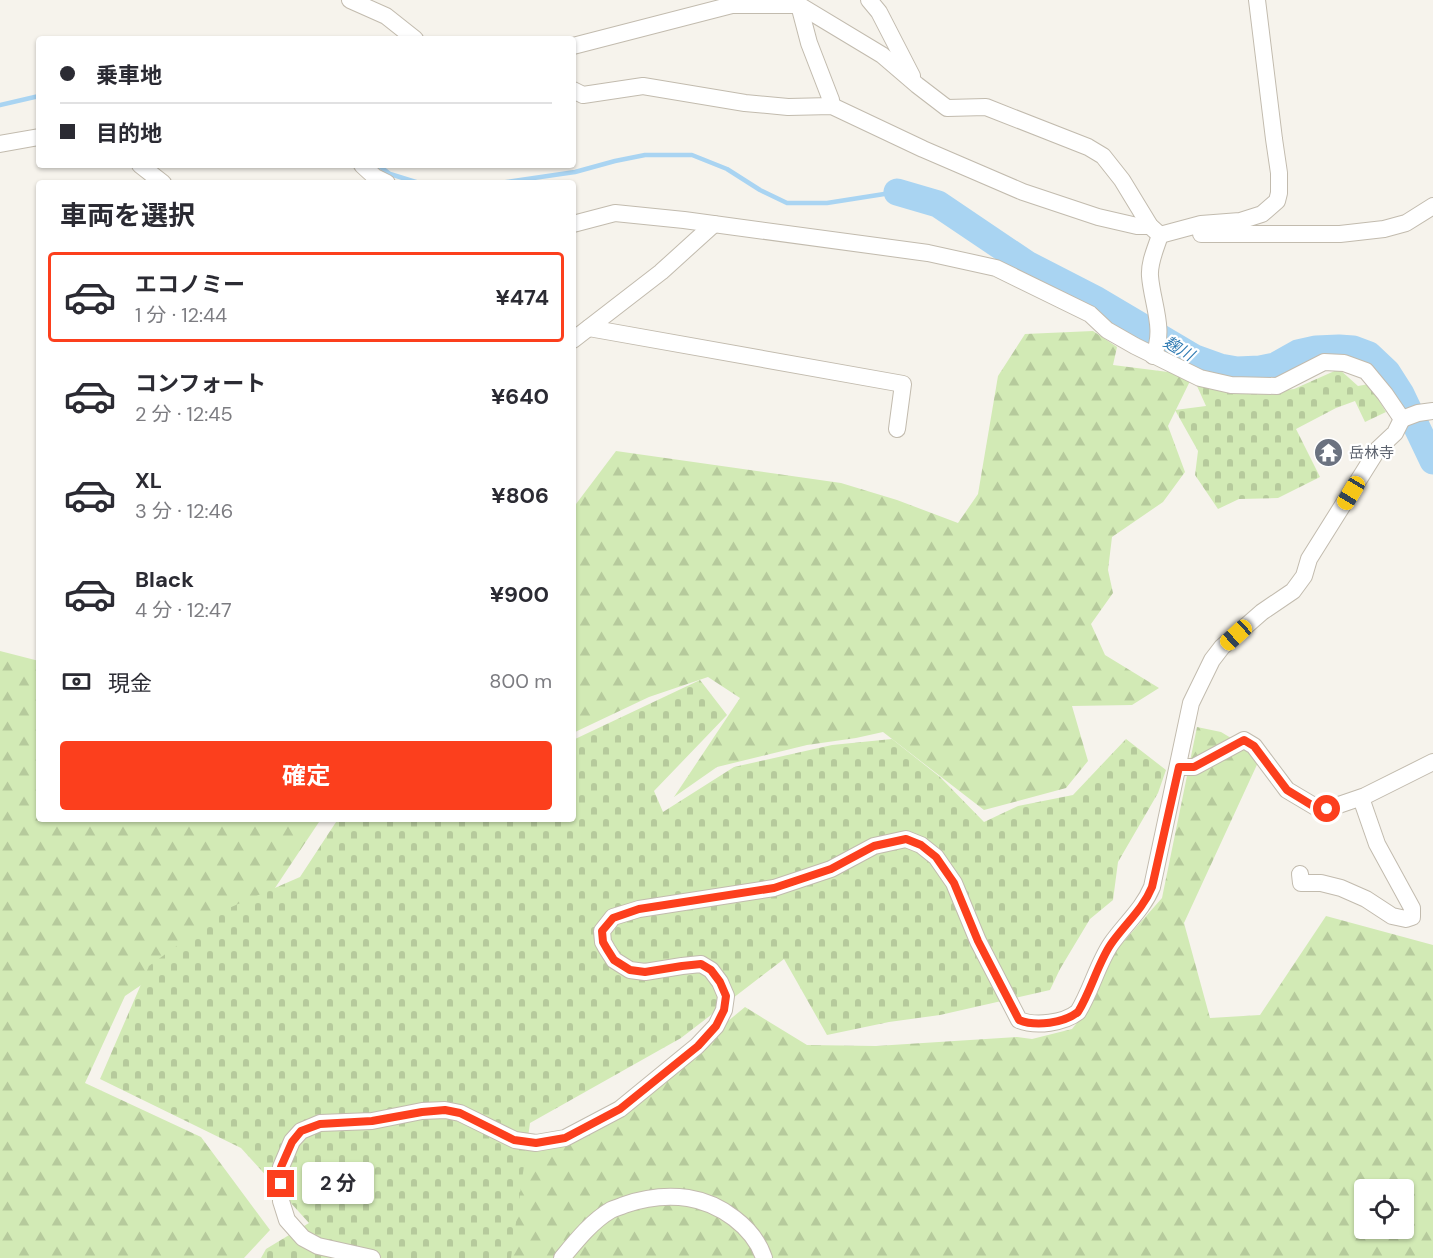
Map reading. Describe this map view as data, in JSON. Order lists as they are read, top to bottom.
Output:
{
  "water": ["麹川"],
  "places": {
    "temple": ["岳林寺"]
  },
  "page": {
    "banner": ["乗車地", "目的地"],
    "heading": "車両を選択",
    "list": [
      {
        "name": "エコノミー",
        "note": "1 分 · 12:44",
        "value": "¥474"
      },
      {
        "name": "コンフォート",
        "note": "2 分 · 12:45",
        "value": "¥640"
      },
      {
        "name": "XL",
        "note": "3 分 · 12:46",
        "value": "¥806"
      },
      {
        "name": "Black",
        "note": "4 分 · 12:47",
        "value": "¥900"
      }
    ],
    "pay": ["現金", "800 m"],
    "buttons": "確定",
    "bubble": "2 分"
  }
}
